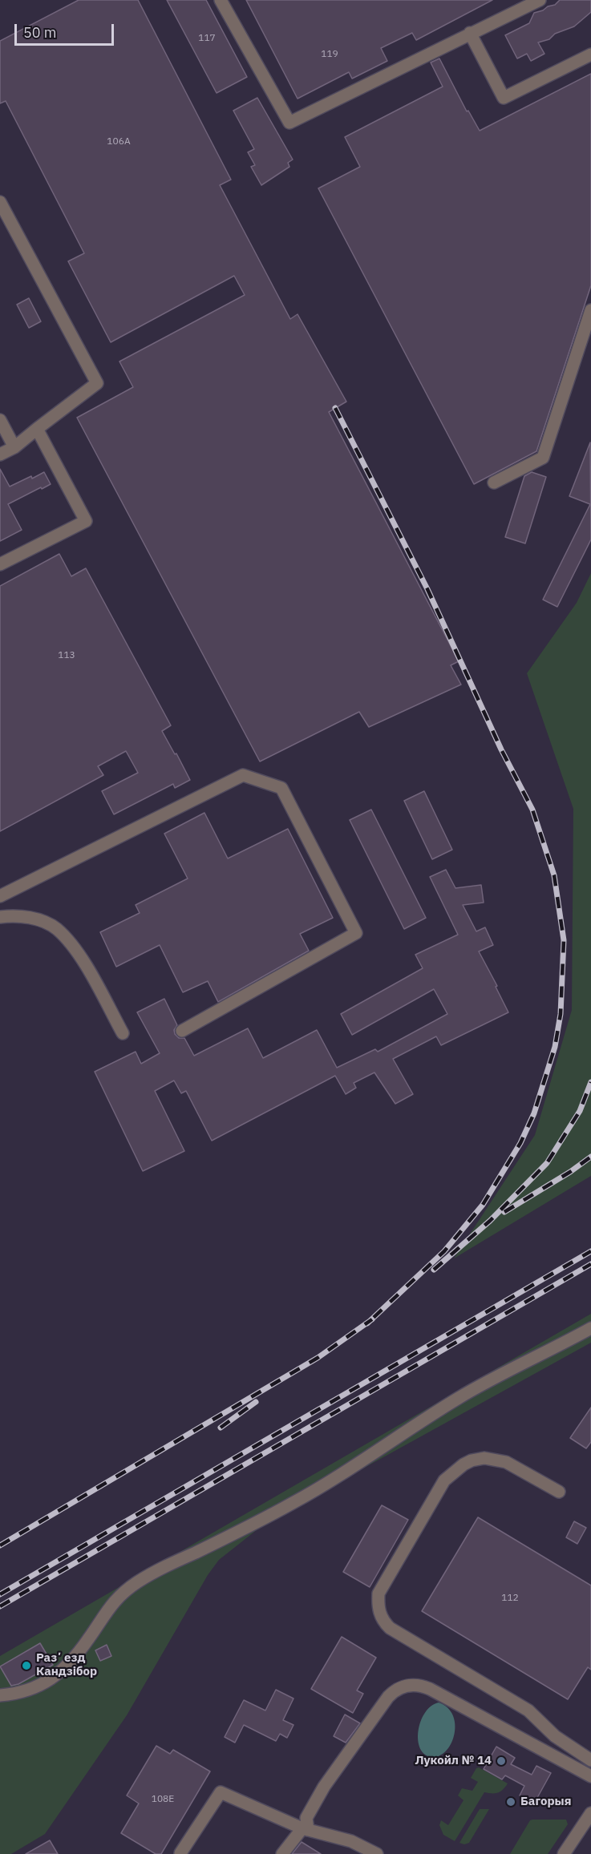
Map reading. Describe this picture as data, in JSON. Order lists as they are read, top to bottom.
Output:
{
  "places": ["Разʼезд Кандзібор", "Лукойл № 14", "Багорыя"],
  "house_numbers": [
    "117",
    "119",
    "106А",
    "113",
    "112",
    "108Е"
  ],
  "scale_bar": "50 m"
}
